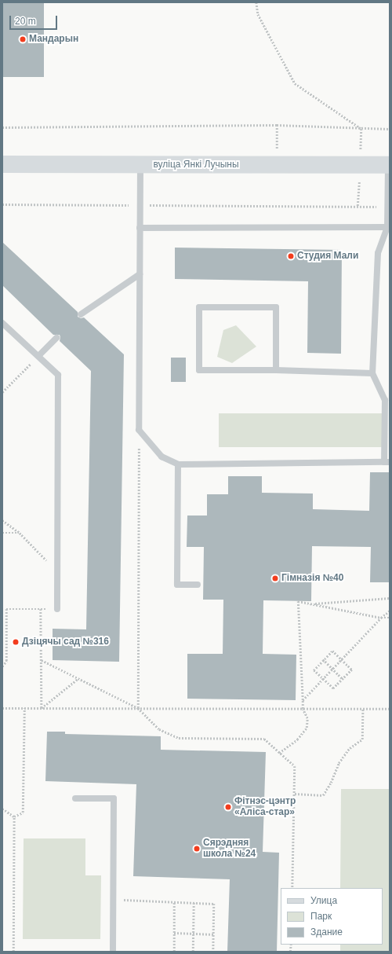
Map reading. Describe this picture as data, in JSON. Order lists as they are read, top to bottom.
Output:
{
  "streets": {
    "main road": ["вуліца Янкі Лучыны"]
  },
  "places": [
    "Мандарын",
    "Студия Мали",
    "Гімназія №40",
    "Дзіцячы сад №316",
    "Фітнэс-цэнтр «Аліса-стар»",
    "Сярэдняя школа №24"
  ],
  "legend": ["Улица", "Парк", "Здание"],
  "scale_bar": "20 m"
}
